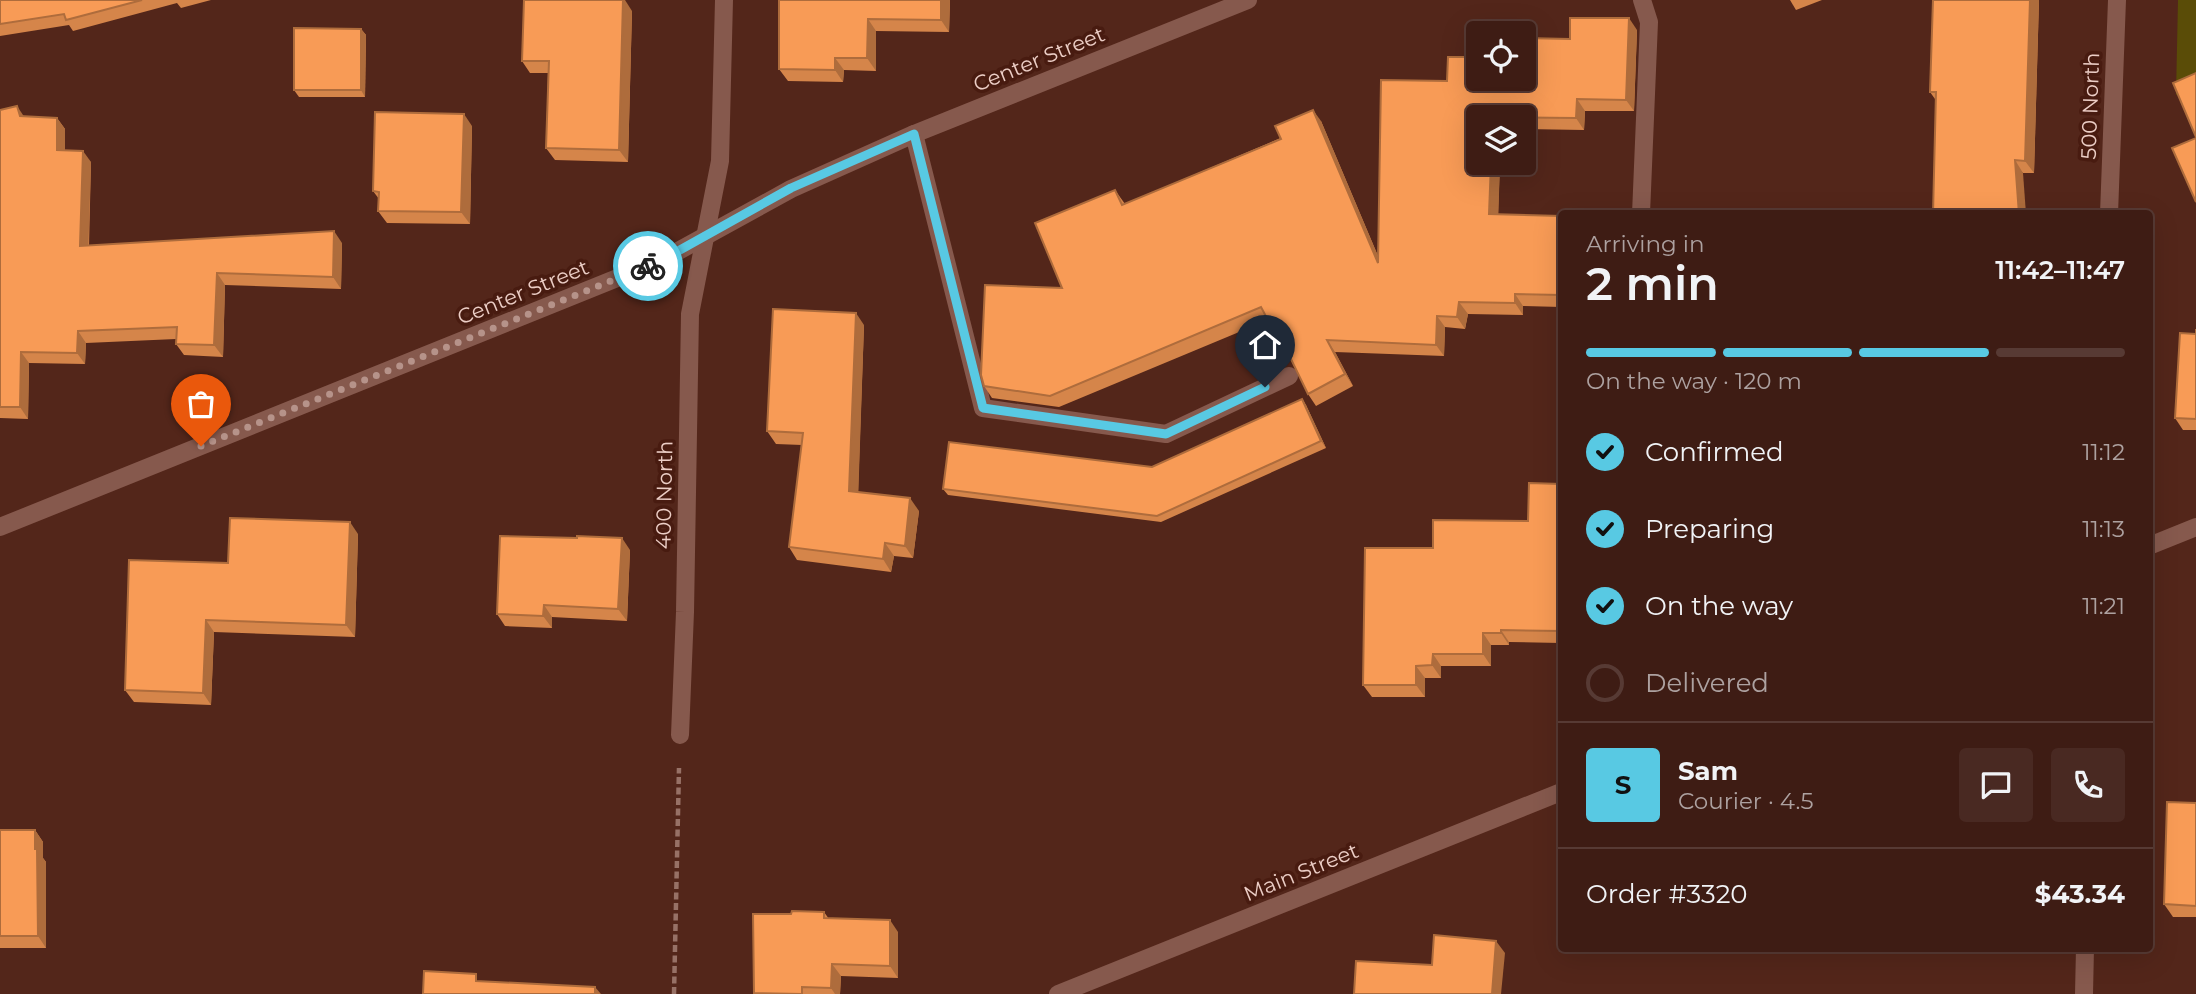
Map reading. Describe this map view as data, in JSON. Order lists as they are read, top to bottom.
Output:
{
  "streets": {
    "street": [
      "Center Street",
      "500 North",
      "400 North",
      "Main Street"
    ]
  },
  "crossings": [
    ["Center Street", "400 North"]
  ],
  "page": {
    "heading": ["2 min", "Arriving in", "11:42–11:47"],
    "panel": [
      "Sam",
      "Courier · 4.5",
      "Order #3320",
      "$43.34"
    ],
    "bar": "On the way · 120 m",
    "list": [
      ["Confirmed", "11:12"],
      ["Preparing", "11:13"],
      ["On the way", "11:21"],
      "Delivered"
    ],
    "round": "S"
  }
}
